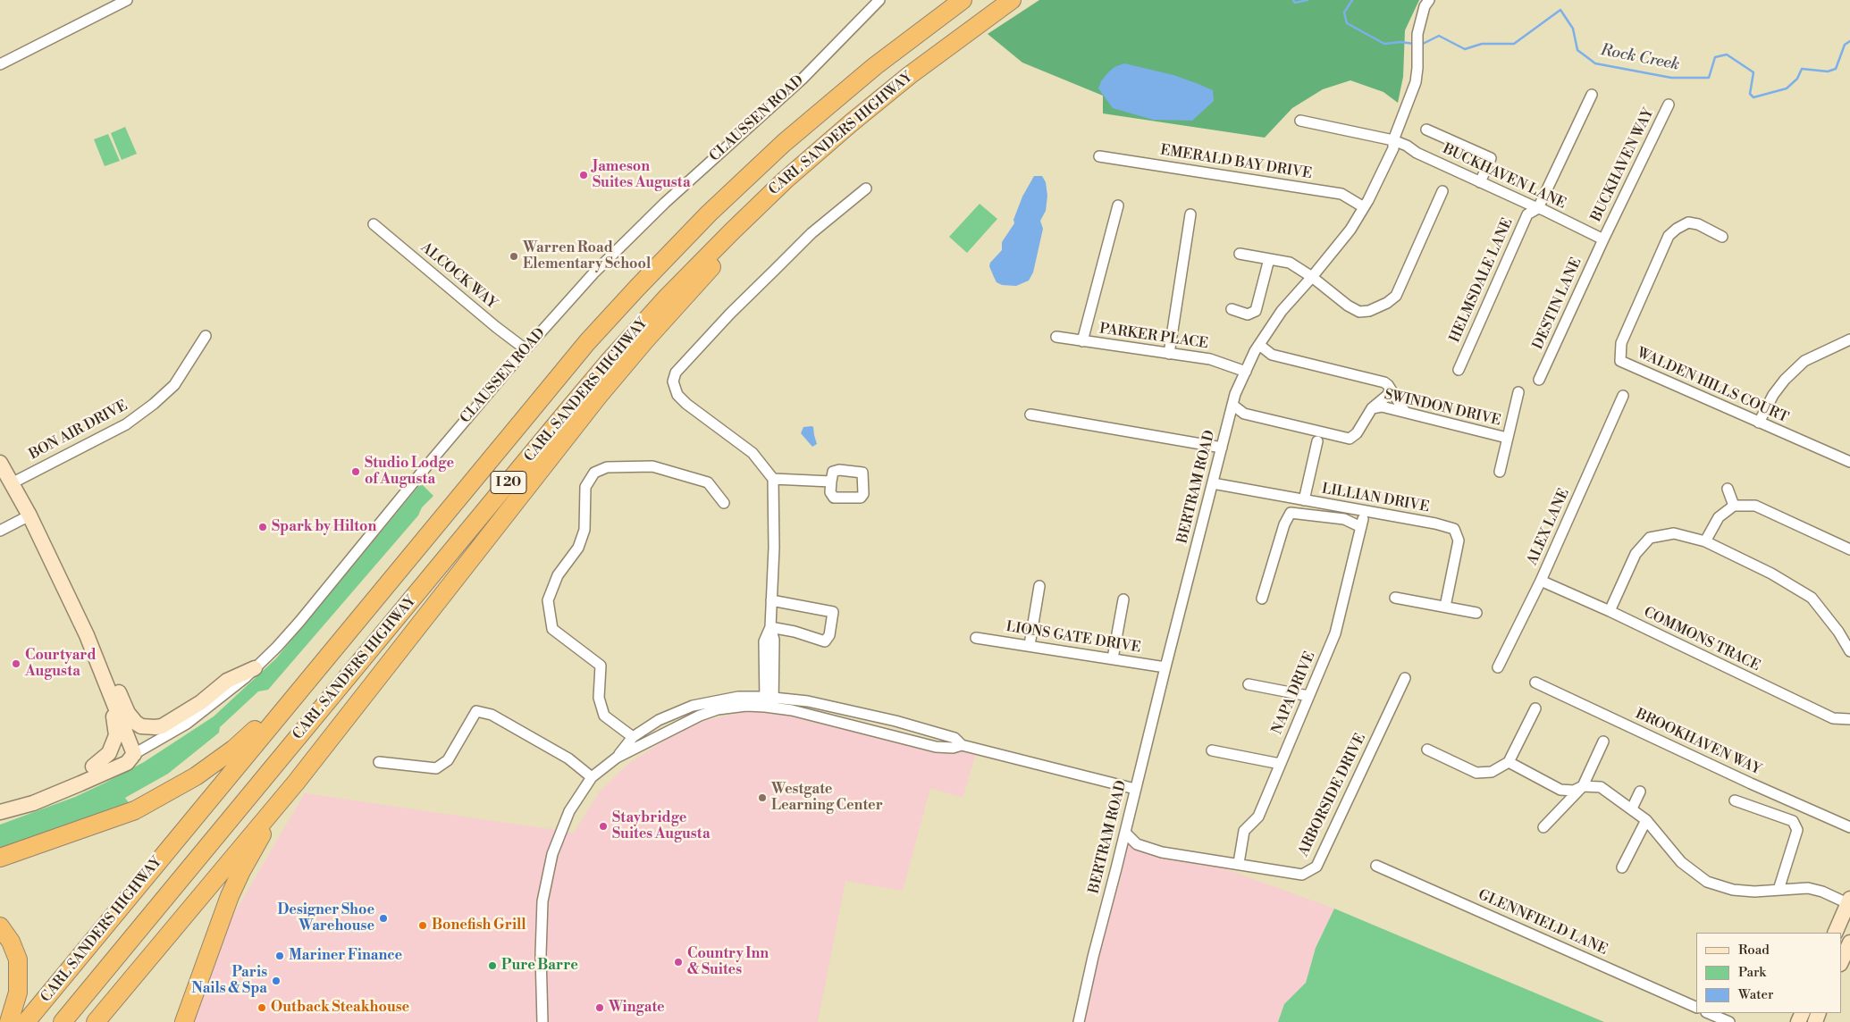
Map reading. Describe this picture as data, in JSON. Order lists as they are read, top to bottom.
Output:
{
  "streets": {
    "highway": ["CARL SANDERS HIGHWAY", "I 20"],
    "street": [
      "CLAUSSEN ROAD",
      "EMERALD BAY DRIVE",
      "BUCKHAVEN WAY",
      "BUCKHAVEN LANE",
      "ALCOCK WAY",
      "HELMSDALE LANE",
      "DESTIN LANE",
      "PARKER PLACE",
      "WALDEN HILLS COURT",
      "SWINDON DRIVE",
      "BON AIR DRIVE",
      "BERTRAM ROAD",
      "LILLIAN DRIVE",
      "ALEX LANE",
      "LIONS GATE DRIVE",
      "COMMONS TRACE",
      "NAPA DRIVE",
      "BROOKHAVEN WAY",
      "ARBORSIDE DRIVE",
      "GLENNFIELD LANE"
    ]
  },
  "crossings": [
    ["CLAUSSEN ROAD", "ALCOCK WAY"],
    ["EMERALD BAY DRIVE", "BERTRAM ROAD"],
    ["BUCKHAVEN WAY", "BUCKHAVEN LANE"],
    ["BUCKHAVEN WAY", "DESTIN LANE"],
    ["BUCKHAVEN LANE", "HELMSDALE LANE"],
    ["BUCKHAVEN LANE", "DESTIN LANE"],
    ["BUCKHAVEN LANE", "BERTRAM ROAD"],
    ["PARKER PLACE", "BERTRAM ROAD"],
    ["BERTRAM ROAD", "LILLIAN DRIVE"],
    ["BERTRAM ROAD", "LIONS GATE DRIVE"],
    ["BERTRAM ROAD", "ARBORSIDE DRIVE"],
    ["ALEX LANE", "COMMONS TRACE"],
    ["NAPA DRIVE", "ARBORSIDE DRIVE"]
  ],
  "water": ["Rock Creek"],
  "places": [
    "Jameson Suites Augusta",
    "Warren Road Elementary School",
    "Studio Lodge of Augusta",
    "Spark by Hilton",
    "Courtyard Augusta",
    "Westgate Learning Center",
    "Staybridge Suites Augusta",
    "Designer Shoe Warehouse",
    "Bonefish Grill",
    "Mariner Finance",
    "Country Inn & Suites",
    "Pure Barre",
    "Paris Nails & Spa",
    "Outback Steakhouse",
    "Wingate"
  ],
  "legend": ["Road", "Park", "Water"]
}
